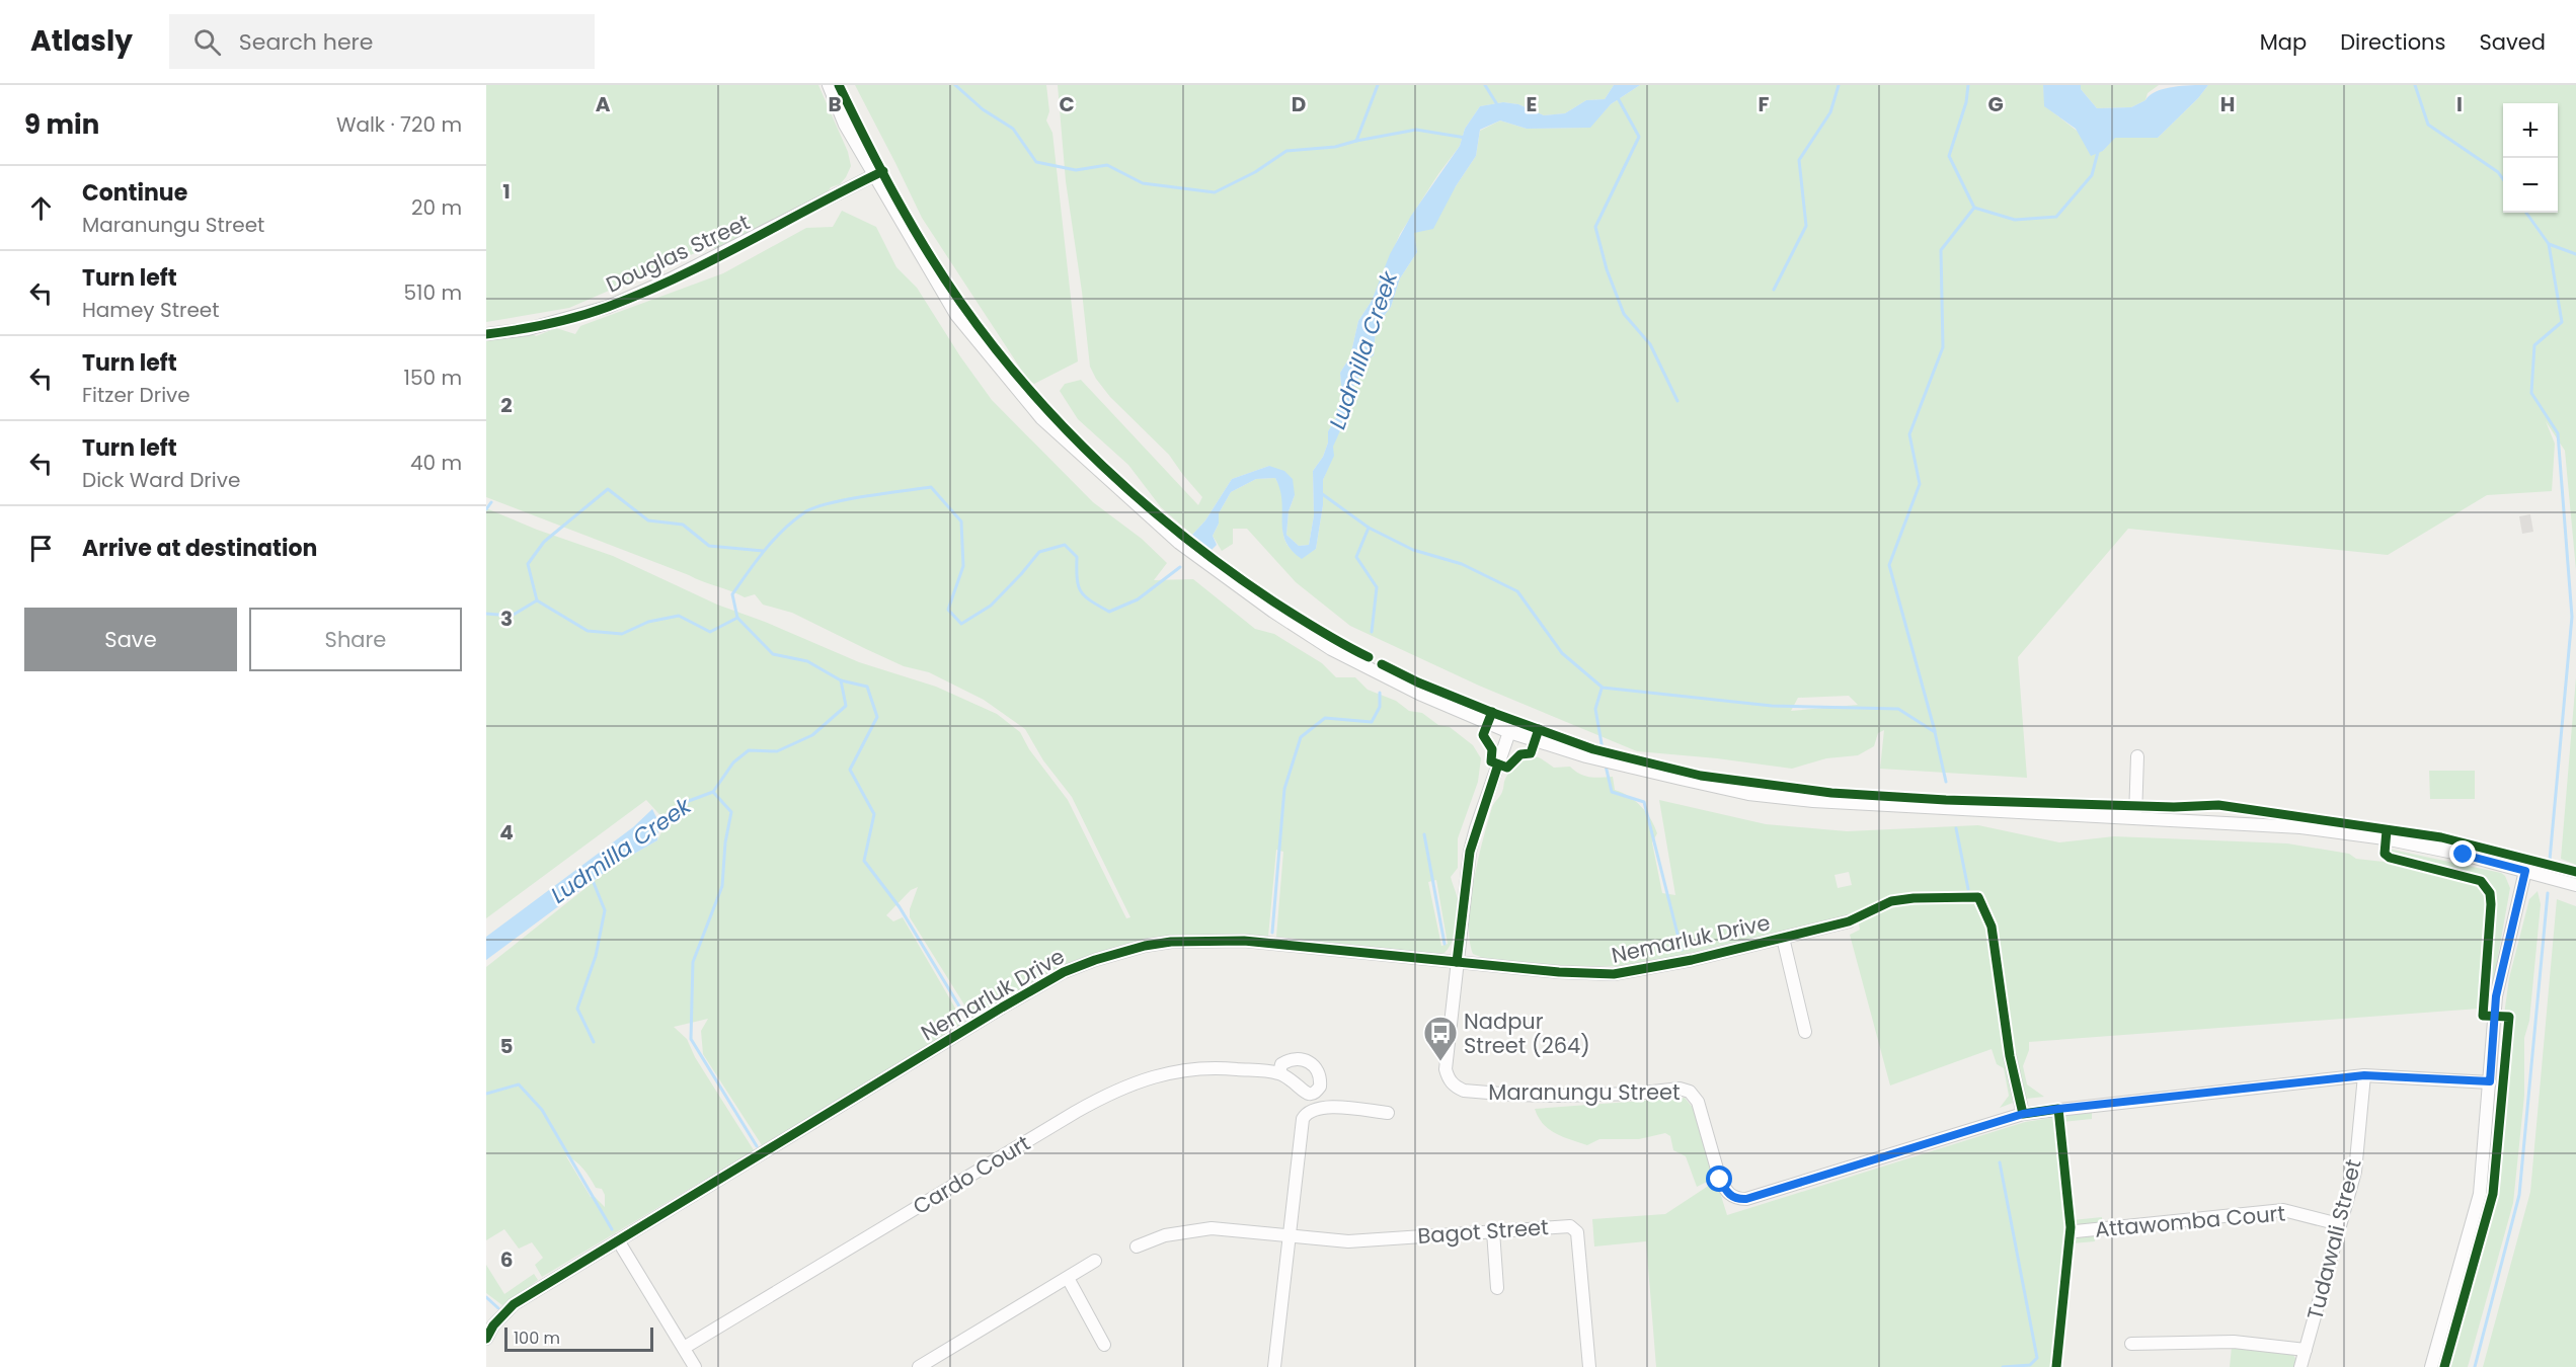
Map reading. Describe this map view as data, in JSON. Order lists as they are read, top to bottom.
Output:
{
  "streets": {
    "street": [
      "Douglas Street",
      "Nemarluk Drive",
      "Maranungu Street",
      "Cardo Court",
      "Attawomba Court",
      "Bagot Street",
      "Tudawali Street"
    ]
  },
  "crossings": [
    ["Nemarluk Drive", "Maranungu Street"],
    ["Attawomba Court", "Tudawali Street"]
  ],
  "water": ["Ludmilla Creek"],
  "places": {
    "bus stop": ["Nadpur Street (264)"]
  },
  "scale_bar": "100 m",
  "page": {
    "header": "Atlasly",
    "search": "Search here",
    "nav": ["Map", "Directions", "Saved"],
    "heading": ["9 min", "Walk · 720 m"],
    "map_buttons": ["+", "−"],
    "list": [
      ["Continue", "Maranungu Street", "20 m"],
      ["Turn left", "Hamey Street", "510 m"],
      ["Turn left", "Fitzer Drive", "150 m"],
      ["Turn left", "Dick Ward Drive", "40 m"],
      "Arrive at destination"
    ],
    "buttons": ["Save", "Share"],
    "scale": "100 m"
  },
  "grid": {
    "columns": [
      "A",
      "B",
      "C",
      "D",
      "E",
      "F",
      "G",
      "H",
      "I"
    ],
    "rows": [
      "1",
      "2",
      "3",
      "4",
      "5",
      "6"
    ]
  }
}
